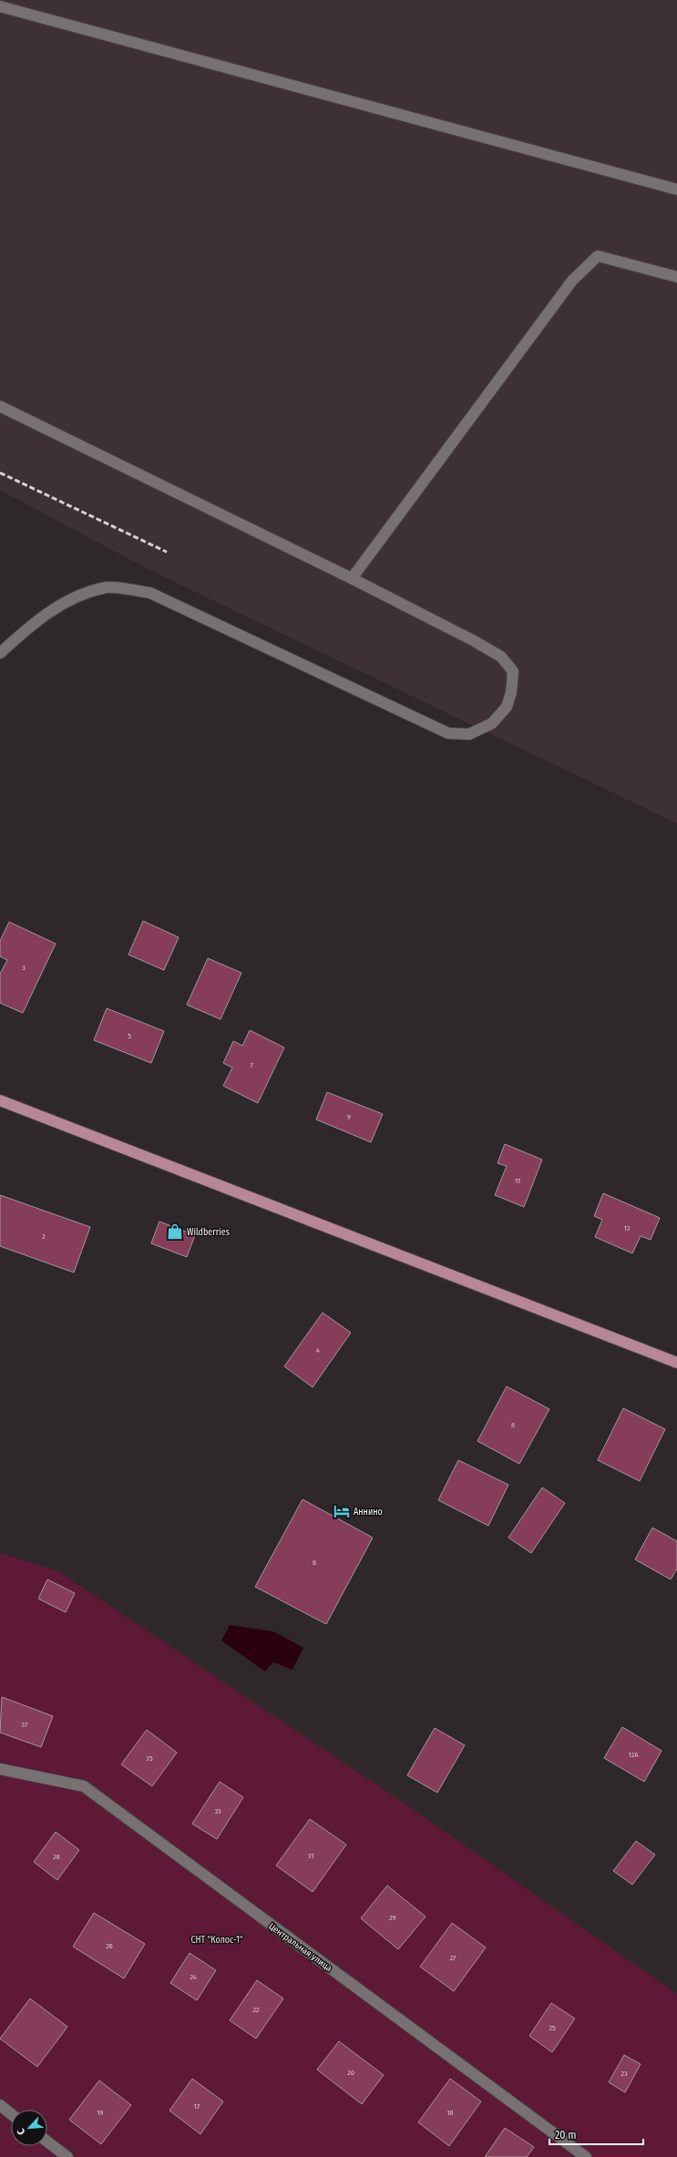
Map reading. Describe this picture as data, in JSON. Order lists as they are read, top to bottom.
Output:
{
  "streets": {
    "street": ["Центральная улица"]
  },
  "parks": ["СНТ \"Колос-1\""],
  "places": {
    "shop": ["Wildberries"],
    "hotel": ["Аннино"]
  },
  "house_numbers": [
    "3",
    "5",
    "7",
    "9",
    "11",
    "13",
    "2",
    "4",
    "8",
    "6",
    "37",
    "12А",
    "35",
    "33",
    "31",
    "28",
    "29",
    "26",
    "27",
    "24",
    "22",
    "25",
    "20",
    "23",
    "17",
    "19",
    "18"
  ],
  "scale_bar": "20 m",
  "north": "bottom left"
}
